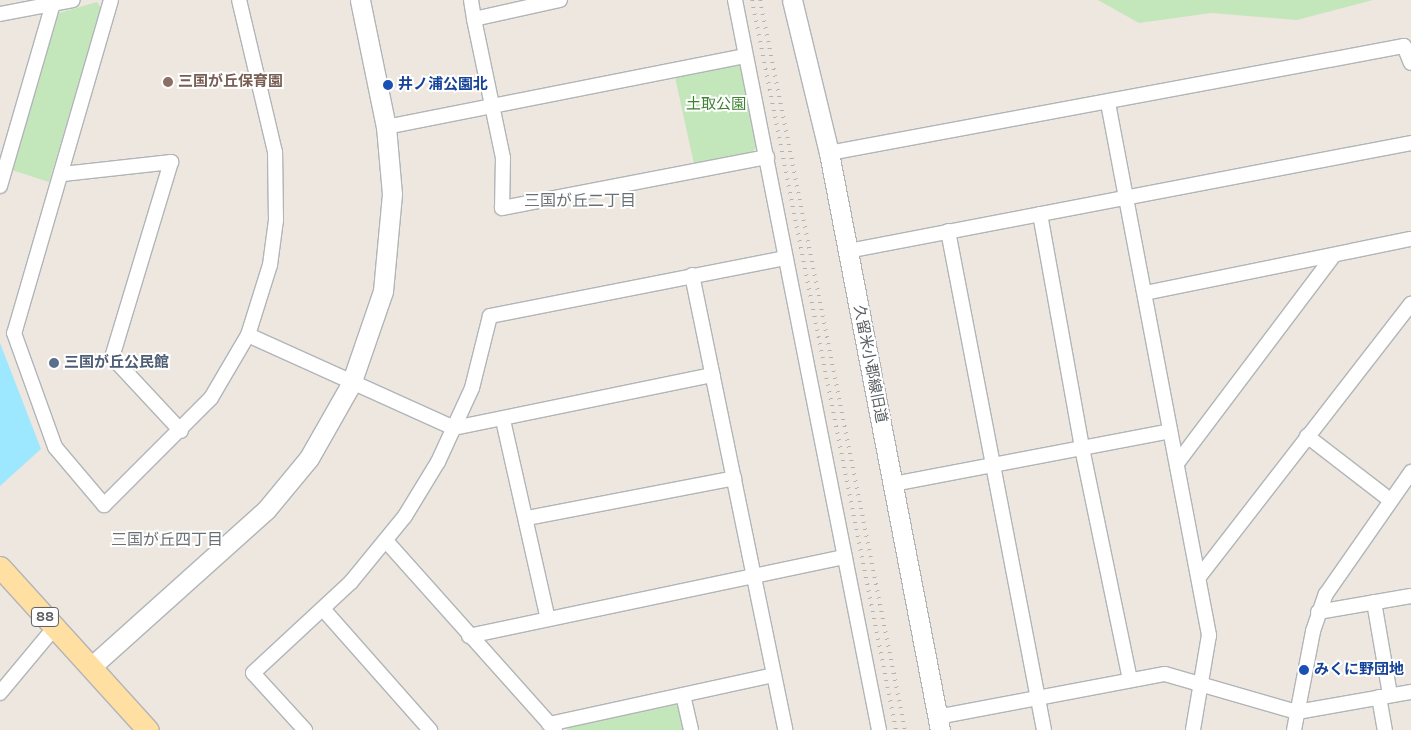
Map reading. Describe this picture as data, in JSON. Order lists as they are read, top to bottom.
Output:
{
  "streets": {
    "main road": ["88"],
    "street": ["久留米小郡線旧道"]
  },
  "districts": ["三国が丘二丁目", "三国が丘四丁目"],
  "parks": ["土取公園"],
  "places": [
    "三国が丘保育園",
    "井ノ浦公園北",
    "三国が丘公民館",
    "みくに野団地"
  ]
}
